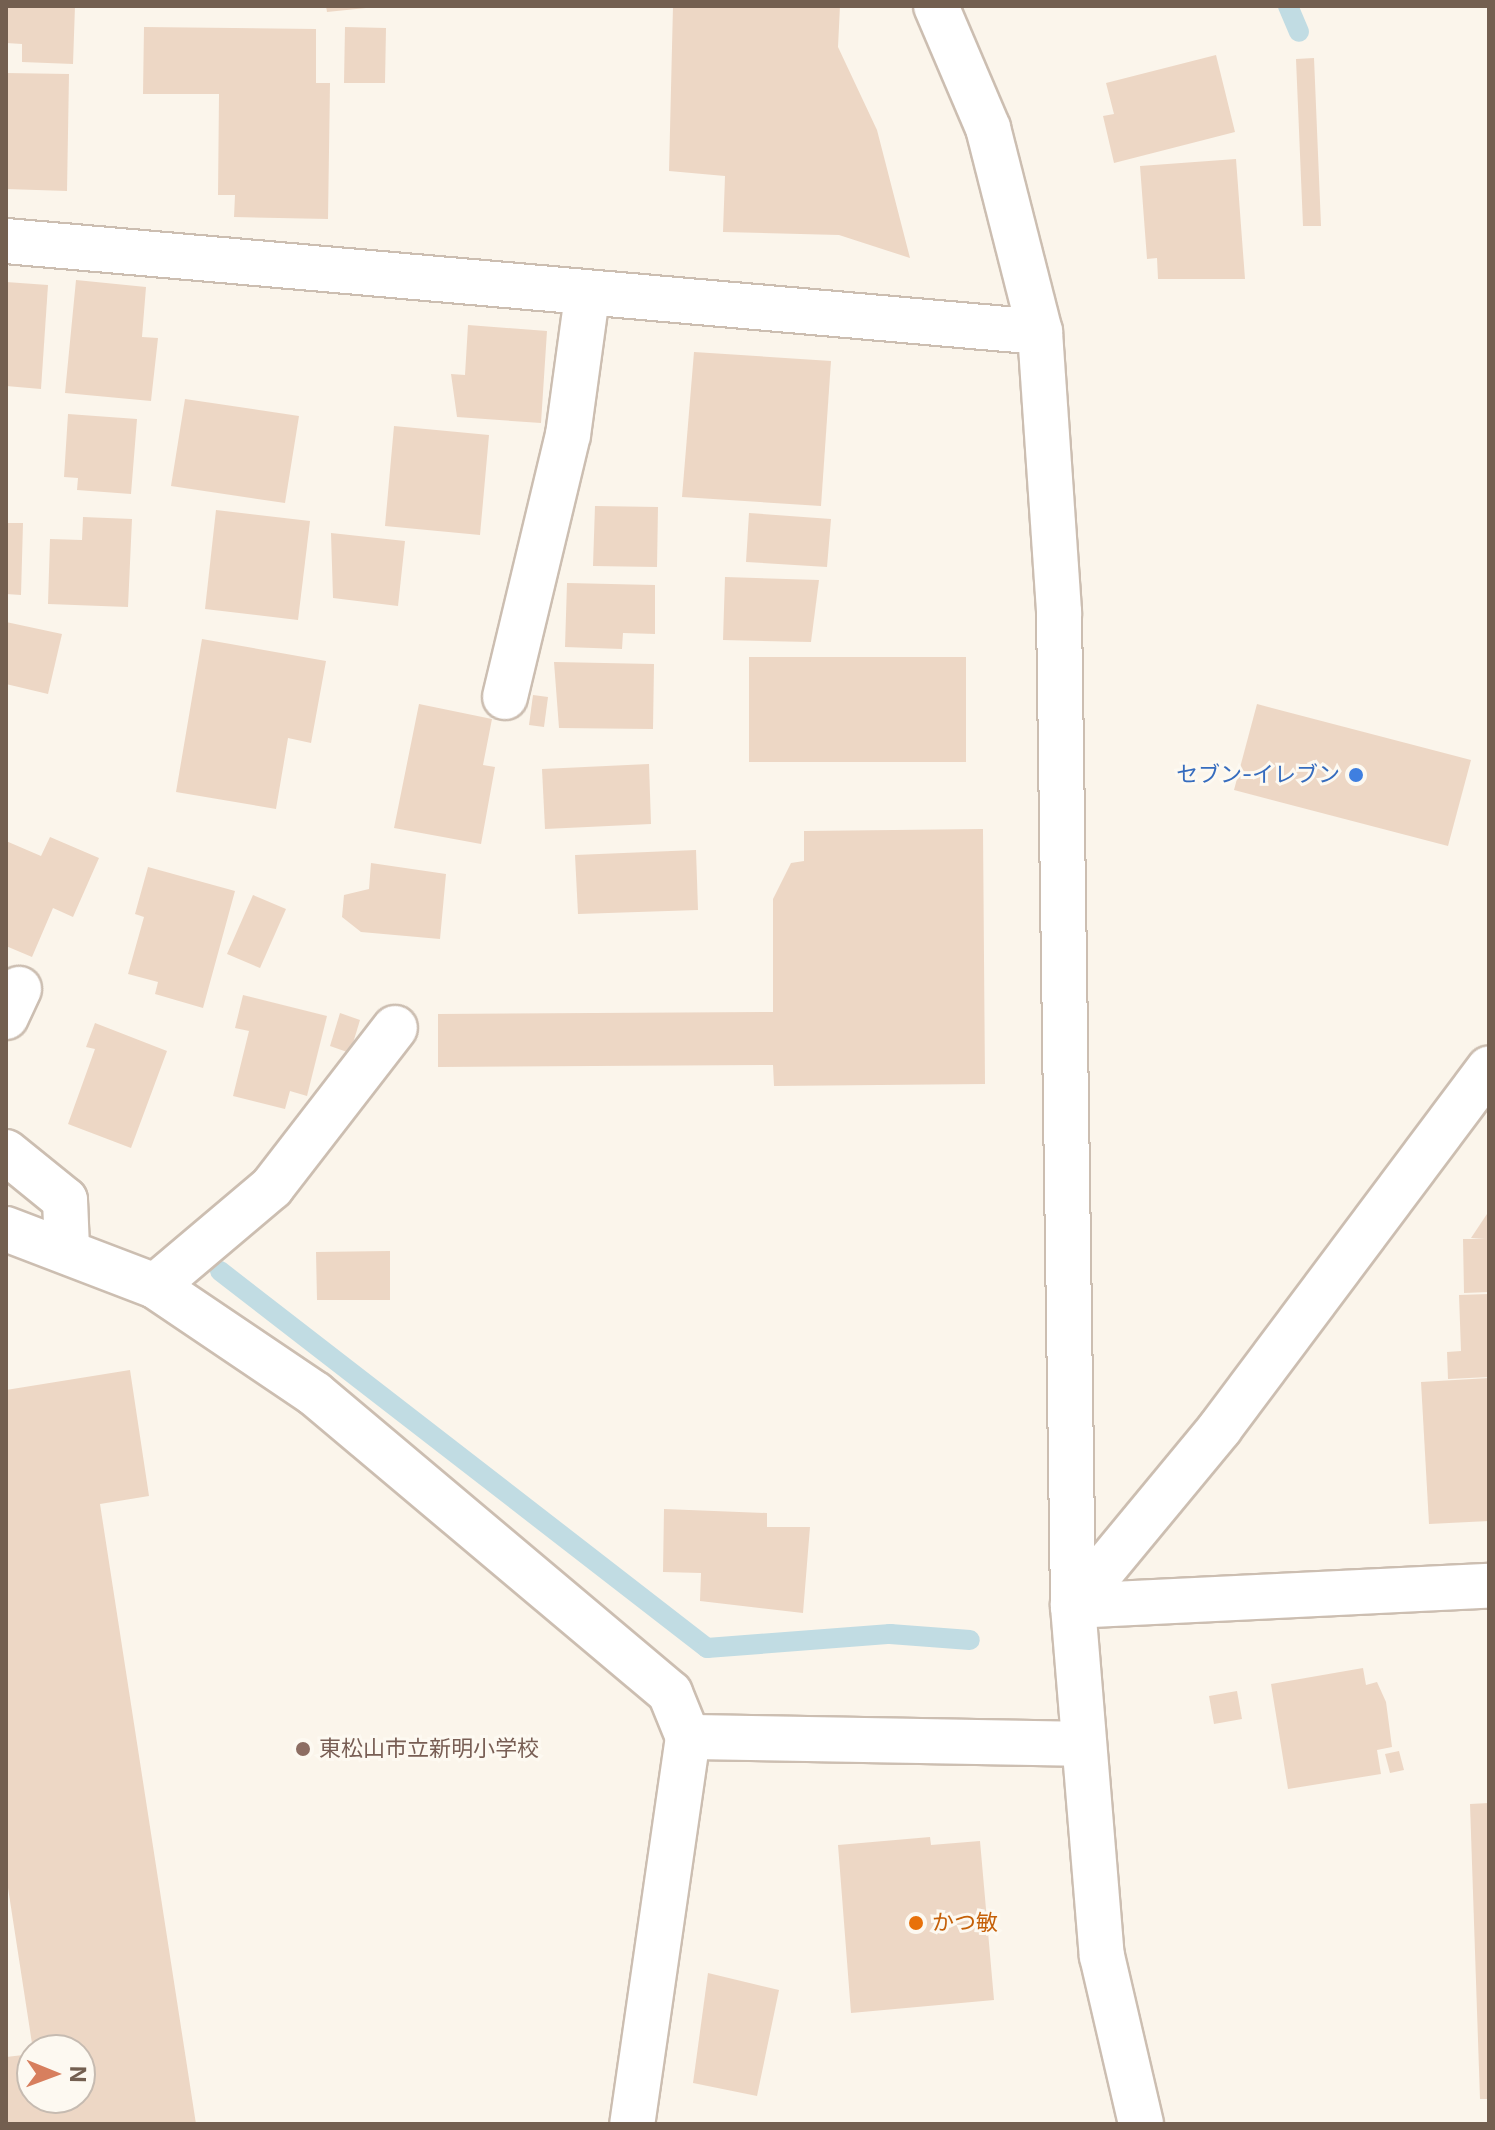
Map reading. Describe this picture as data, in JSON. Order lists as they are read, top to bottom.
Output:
{
  "places": ["セブン-イレブン", "東松山市立新明小学校", "かつ敏"],
  "north": "right"
}
